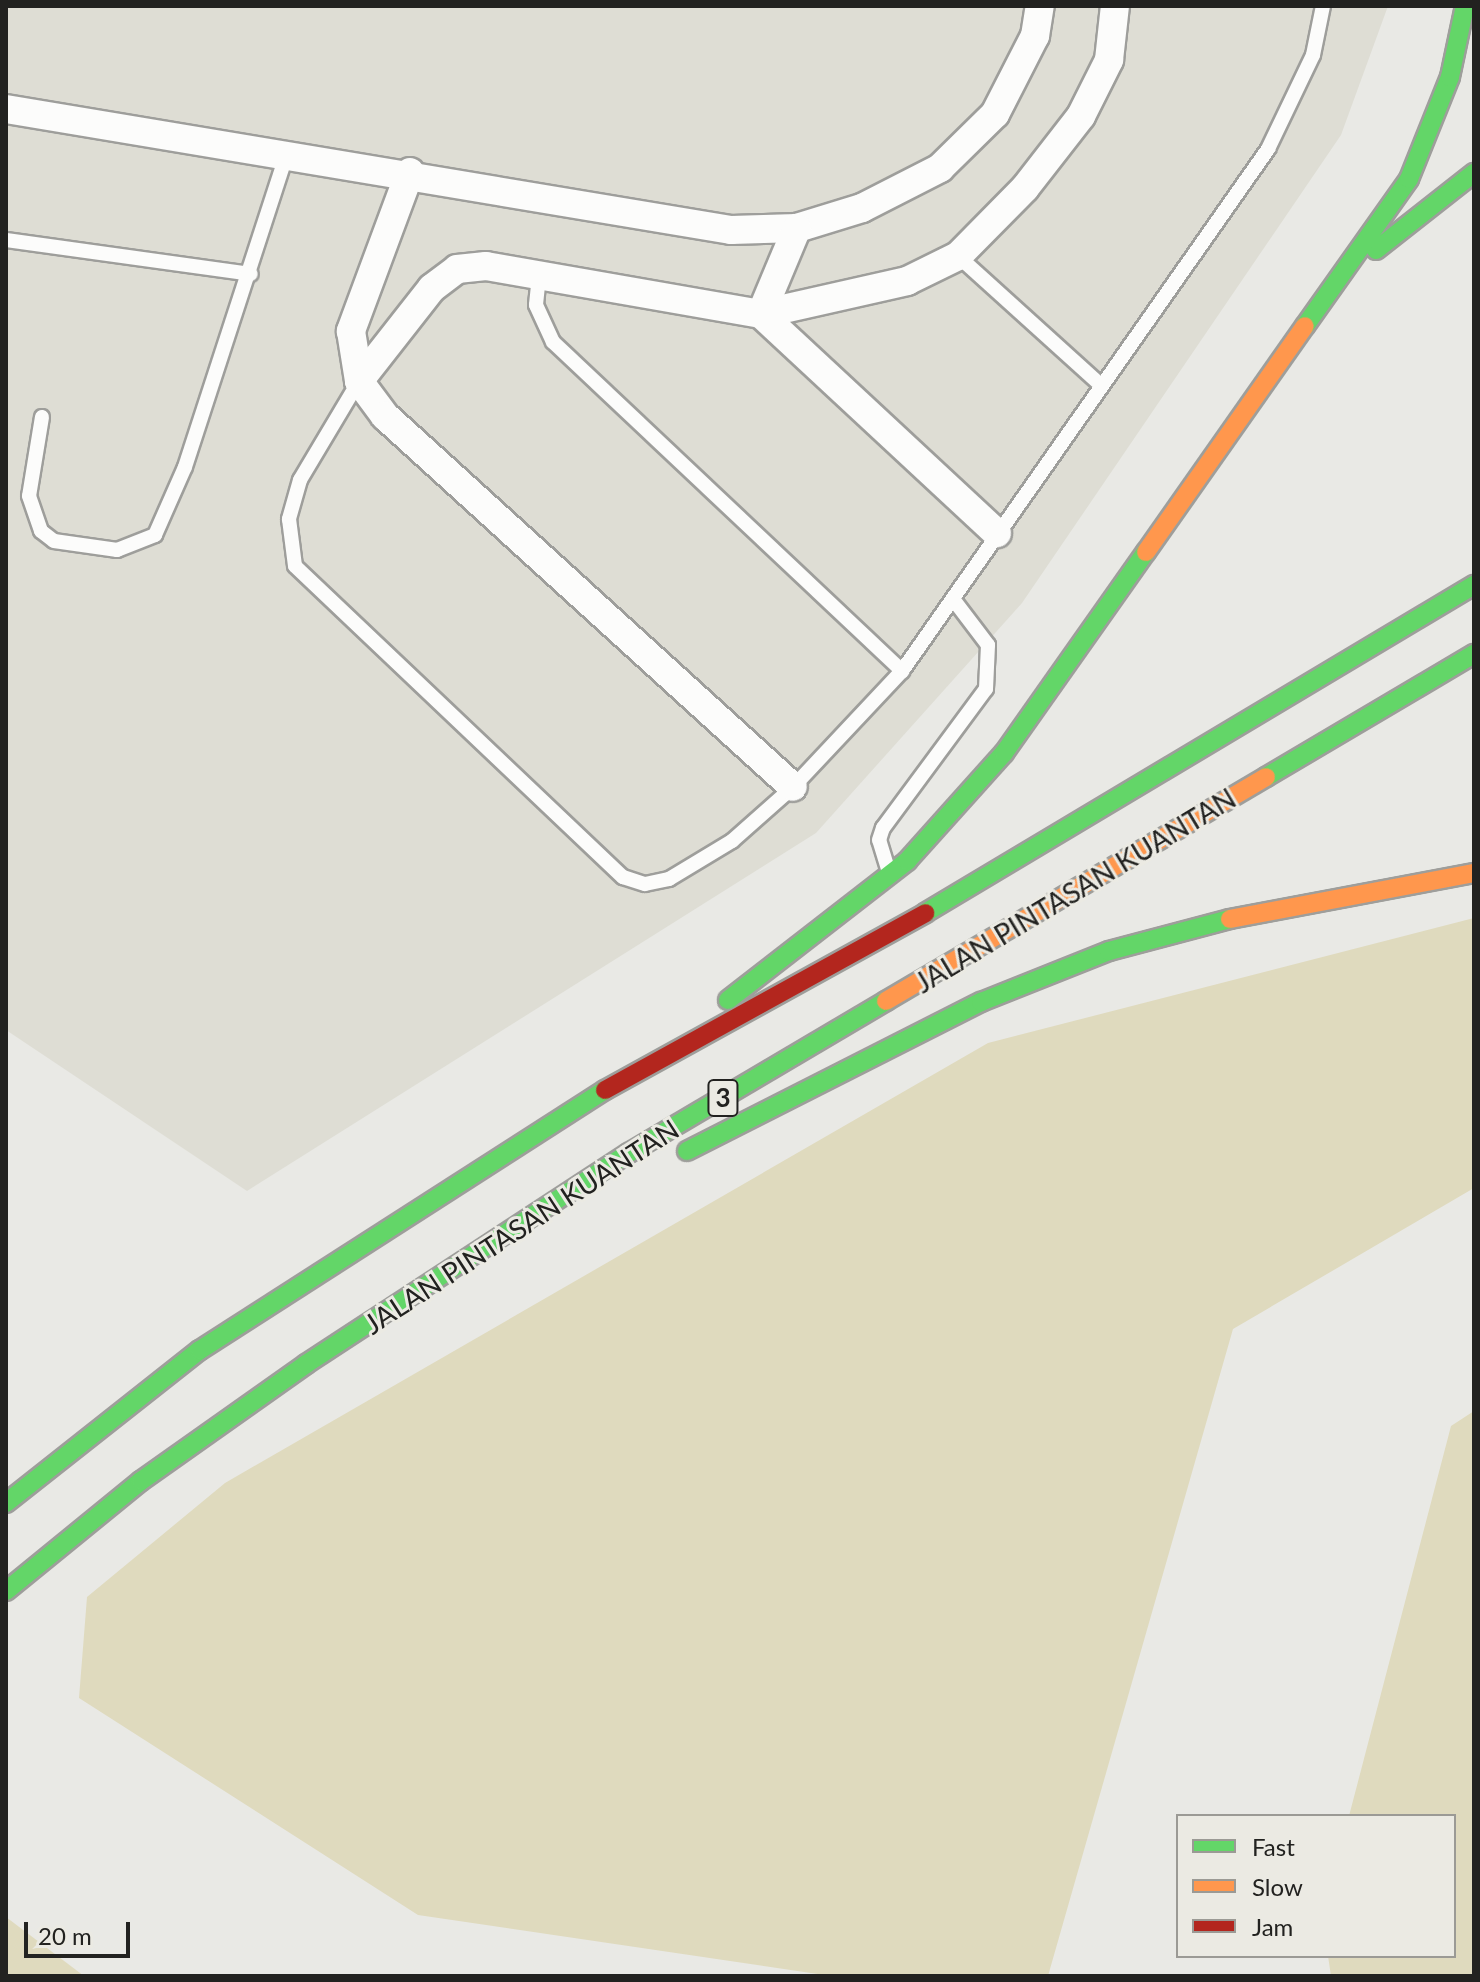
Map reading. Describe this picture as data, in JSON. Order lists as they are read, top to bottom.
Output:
{
  "streets": {
    "highway": ["JALAN PINTASAN KUANTAN", "3"]
  },
  "legend": ["Fast", "Slow", "Jam"],
  "scale_bar": "20 m"
}
